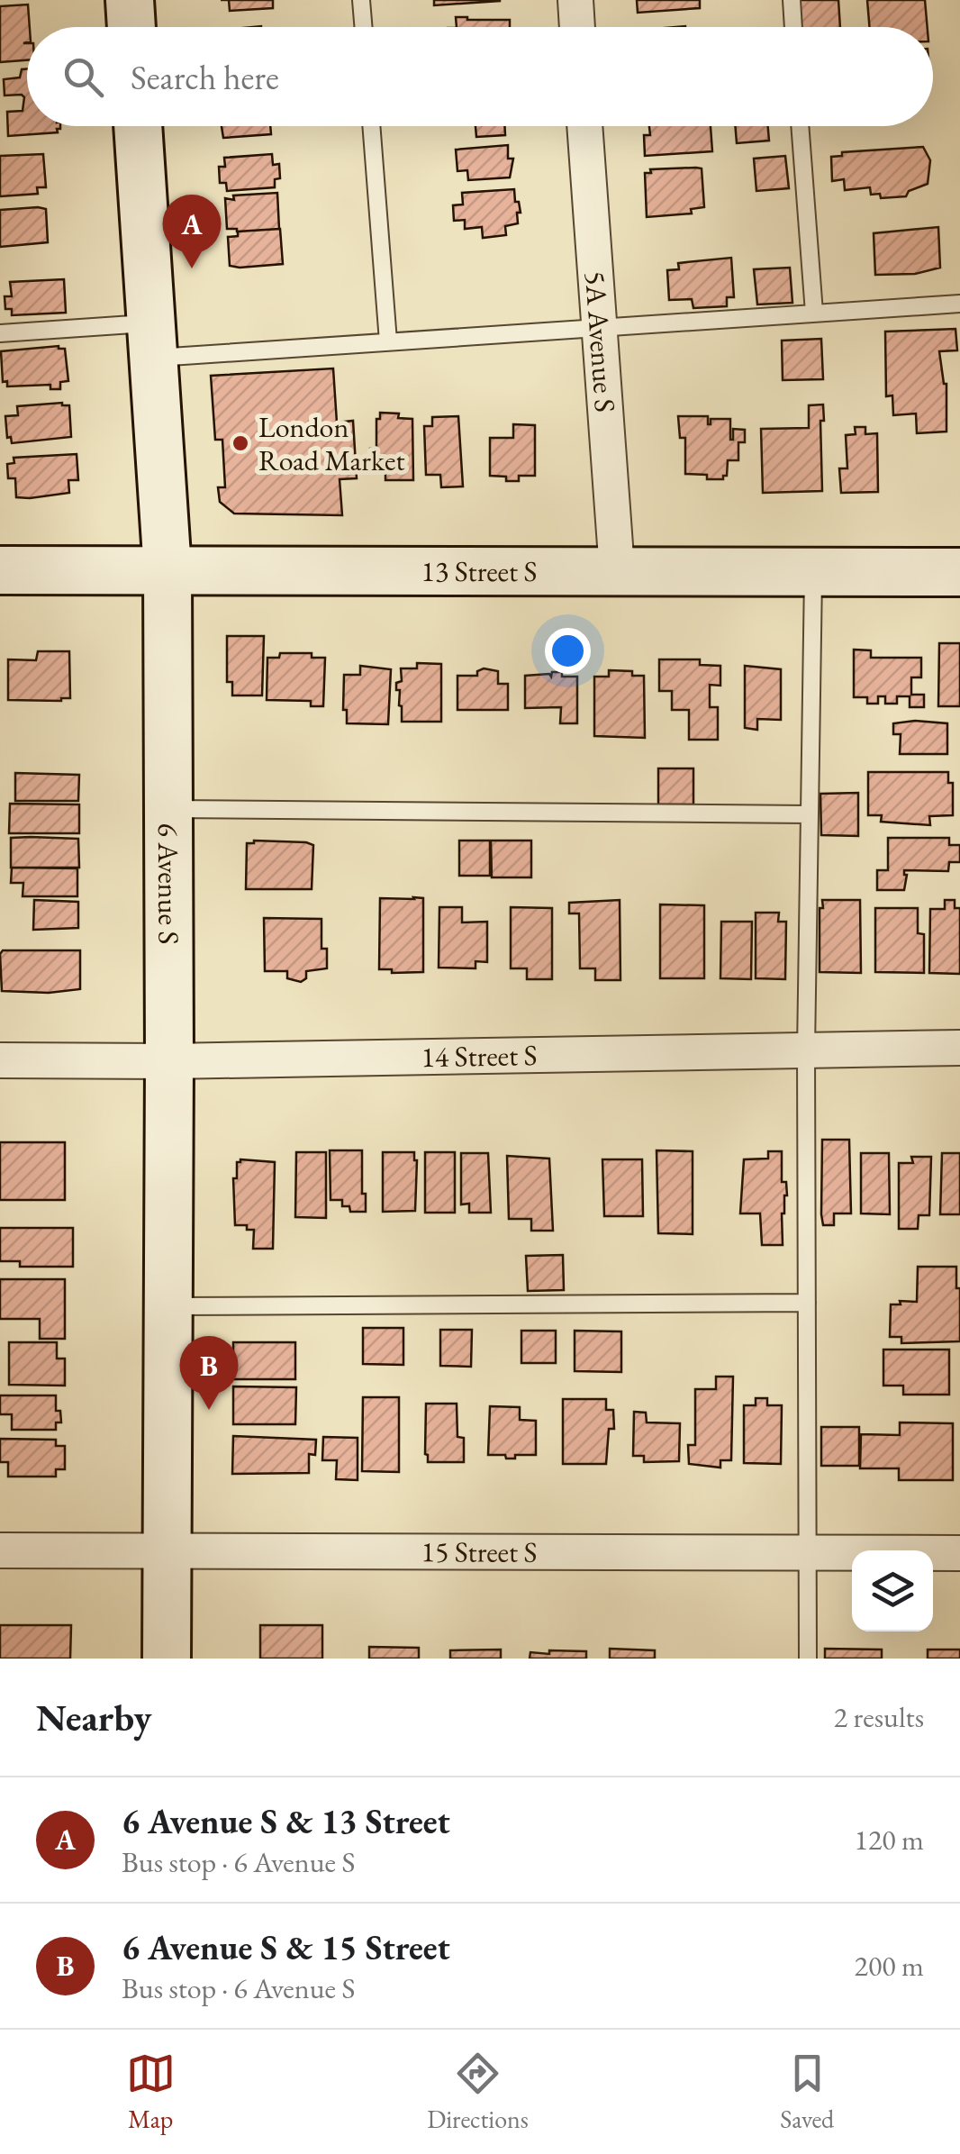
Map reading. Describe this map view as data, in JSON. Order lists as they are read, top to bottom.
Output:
{
  "streets": {
    "main road": ["13 Street S", "6 Avenue S"],
    "street": ["5A Avenue S", "14 Street S", "15 Street S"]
  },
  "crossings": [
    ["5A Avenue S", "13 Street S"],
    ["13 Street S", "6 Avenue S"],
    ["6 Avenue S", "14 Street S"],
    ["6 Avenue S", "15 Street S"]
  ],
  "places": ["London Road Market"],
  "page": {
    "search": "Search here",
    "pins": ["A", "B"],
    "heading": ["Nearby", "2 results"],
    "list": [
      {
        "mark": "A",
        "name": "6 Avenue S & 13 Street",
        "note": "Bus stop · 6 Avenue S",
        "value": "120 m"
      },
      {
        "mark": "B",
        "name": "6 Avenue S & 15 Street",
        "note": "Bus stop · 6 Avenue S",
        "value": "200 m"
      }
    ],
    "nav": ["Map", "Directions", "Saved"]
  }
}
